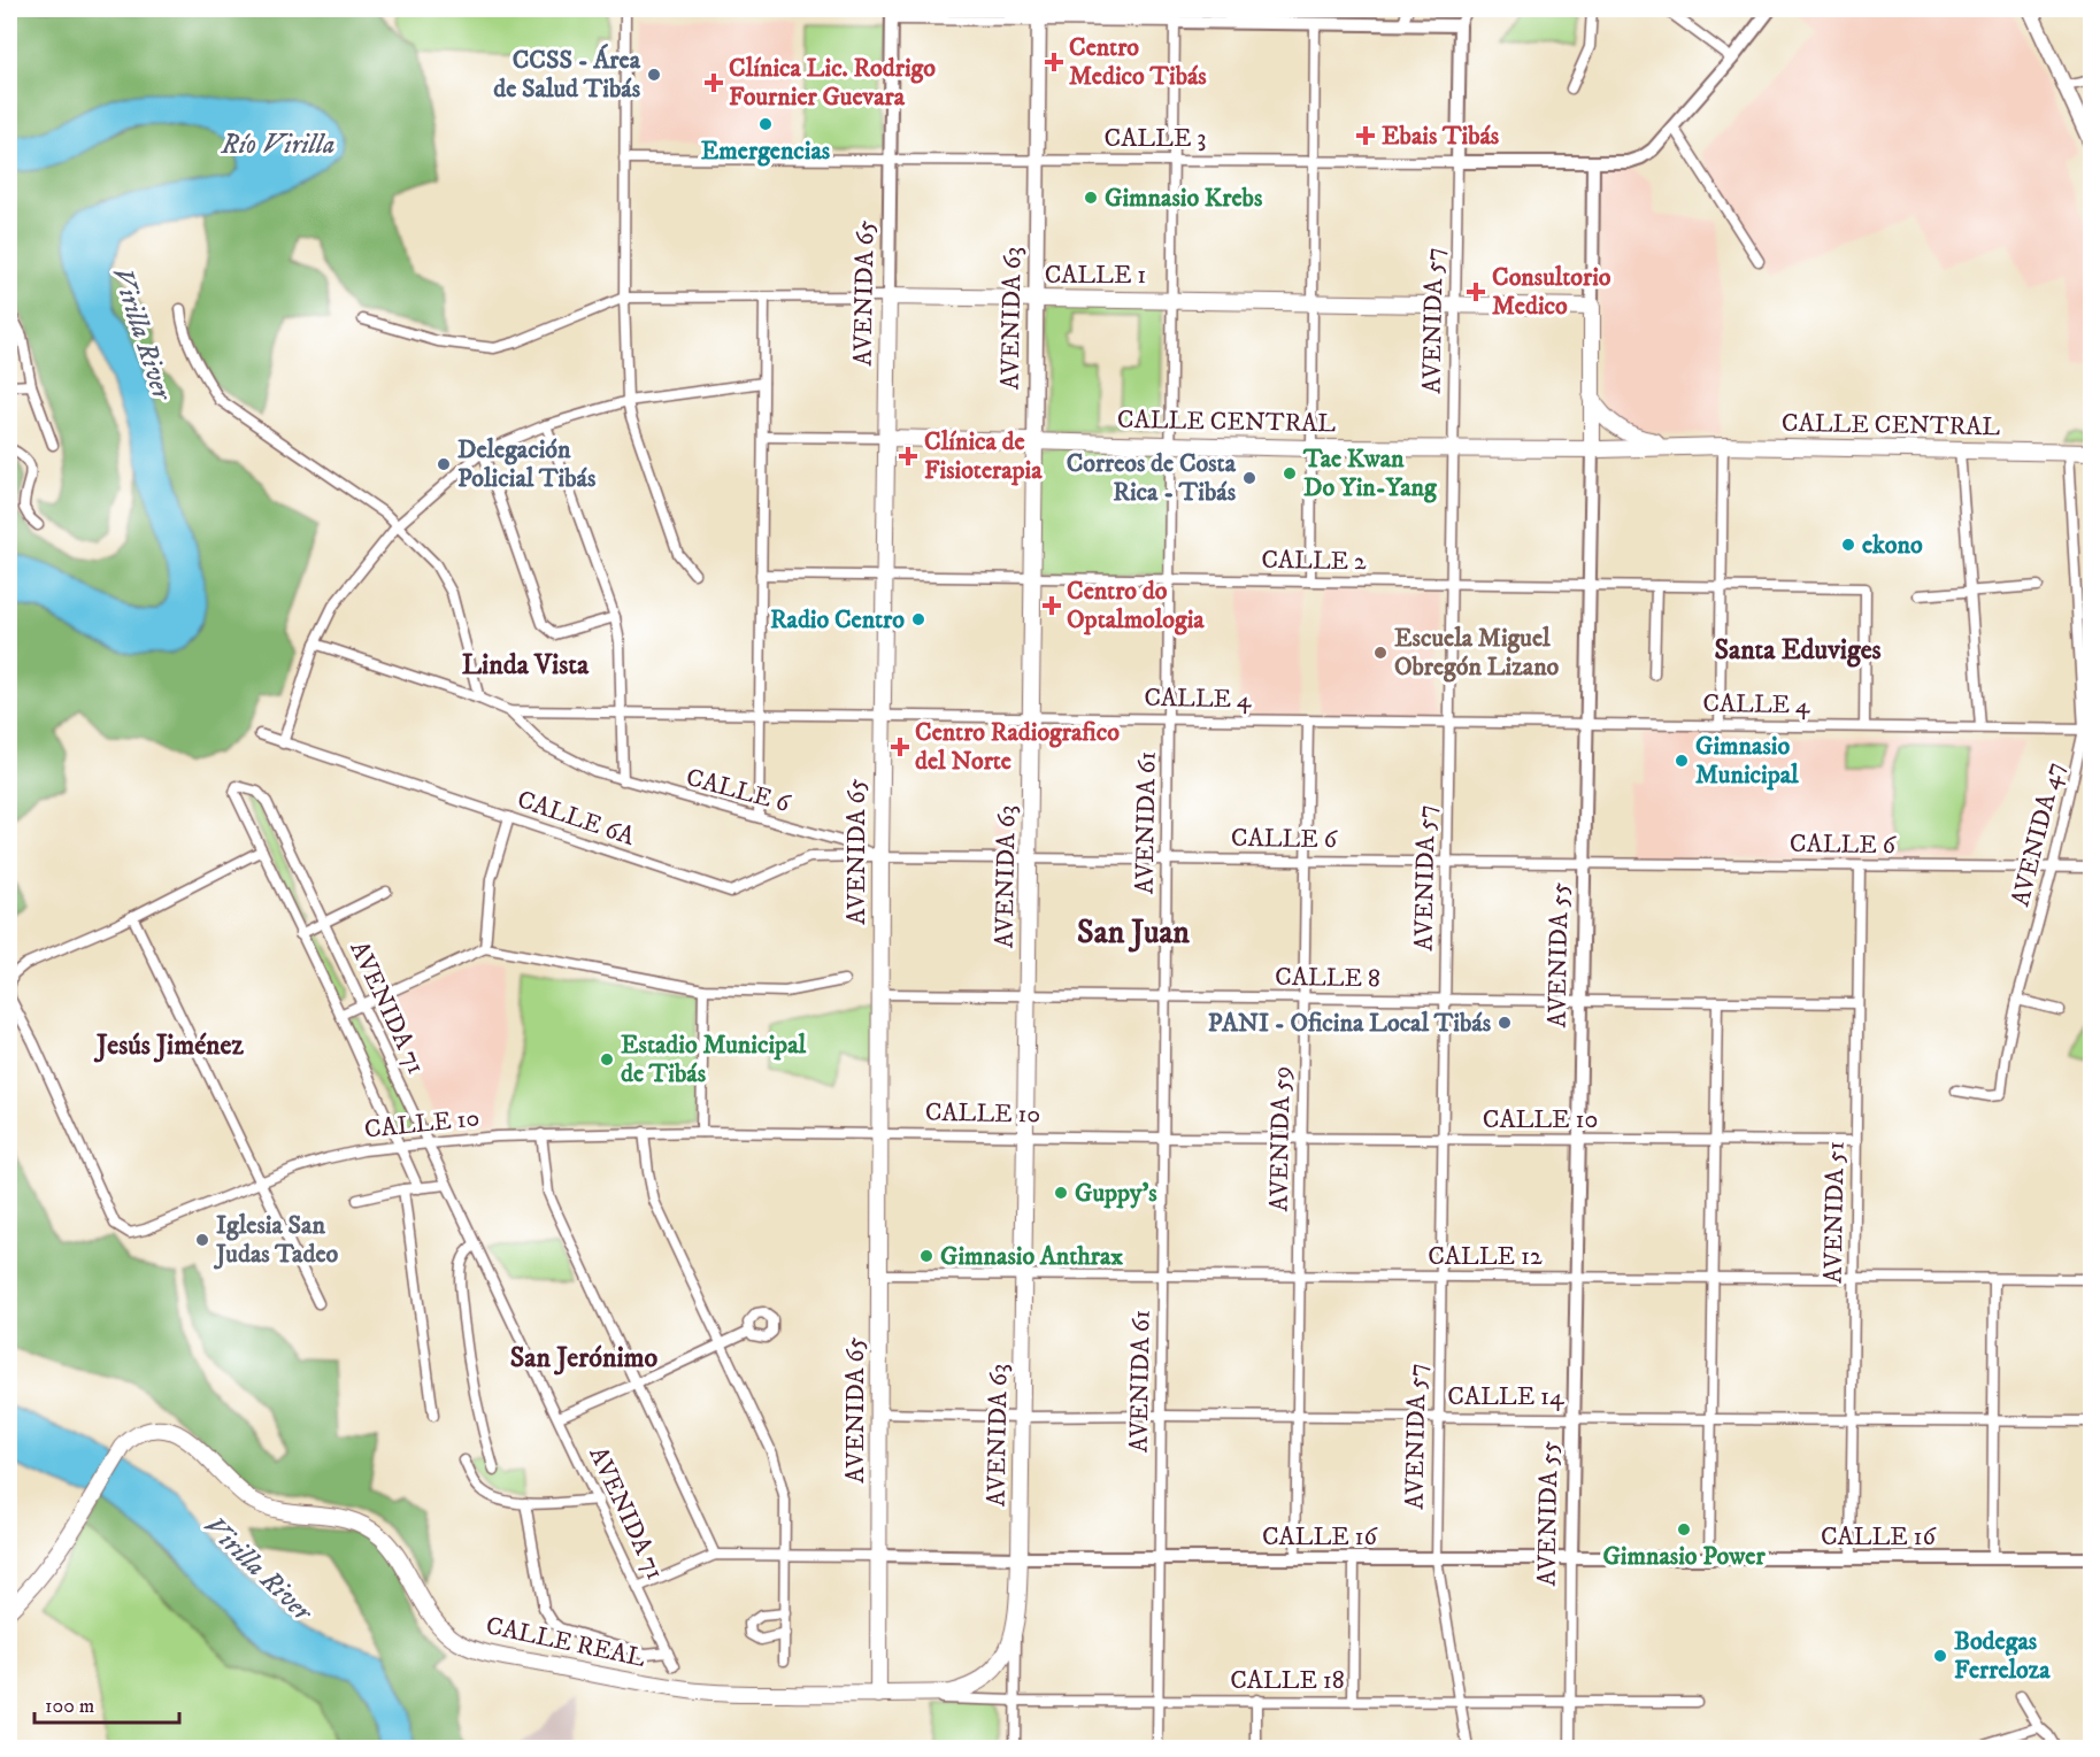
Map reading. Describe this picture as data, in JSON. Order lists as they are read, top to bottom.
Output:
{
  "streets": {
    "main road": [
      "CALLE 1",
      "AVENIDA 65",
      "AVENIDA 63",
      "CALLE CENTRAL",
      "AVENIDA 55",
      "CALLE REAL"
    ],
    "street": [
      "CALLE 3",
      "AVENIDA 57",
      "CALLE 2",
      "CALLE 4",
      "CALLE 6",
      "CALLE 6A",
      "AVENIDA 61",
      "AVENIDA 47",
      "CALLE 8",
      "AVENIDA 71",
      "CALLE 10",
      "AVENIDA 59",
      "AVENIDA 51",
      "CALLE 12",
      "CALLE 14",
      "CALLE 16",
      "CALLE 18"
    ]
  },
  "crossings": [
    ["CALLE 3", "AVENIDA 65"],
    ["CALLE 3", "AVENIDA 63"],
    ["CALLE 3", "AVENIDA 57"],
    ["CALLE 3", "AVENIDA 61"],
    ["CALLE 3", "AVENIDA 55"],
    ["CALLE 1", "AVENIDA 65"],
    ["CALLE 1", "AVENIDA 63"],
    ["CALLE 1", "AVENIDA 57"],
    ["CALLE 1", "AVENIDA 61"],
    ["CALLE 1", "AVENIDA 55"],
    ["AVENIDA 65", "AVENIDA 63"],
    ["AVENIDA 65", "CALLE CENTRAL"],
    ["AVENIDA 65", "CALLE 2"],
    ["AVENIDA 65", "CALLE 4"],
    ["AVENIDA 65", "CALLE 6"],
    ["AVENIDA 65", "CALLE 6A"],
    ["AVENIDA 65", "CALLE 8"],
    ["AVENIDA 65", "CALLE 10"],
    ["AVENIDA 65", "CALLE 12"],
    ["AVENIDA 65", "CALLE 14"],
    ["AVENIDA 65", "CALLE 16"],
    ["AVENIDA 65", "CALLE REAL"],
    ["AVENIDA 65", "CALLE 18"],
    ["AVENIDA 63", "CALLE CENTRAL"],
    ["AVENIDA 63", "CALLE 2"],
    ["AVENIDA 63", "CALLE 4"],
    ["AVENIDA 63", "CALLE 6"],
    ["AVENIDA 63", "CALLE 8"],
    ["AVENIDA 63", "CALLE 10"],
    ["AVENIDA 63", "CALLE 12"],
    ["AVENIDA 63", "CALLE 14"],
    ["AVENIDA 63", "CALLE 16"],
    ["AVENIDA 63", "CALLE REAL"],
    ["AVENIDA 63", "CALLE 18"],
    ["AVENIDA 57", "CALLE CENTRAL"],
    ["AVENIDA 57", "CALLE 2"],
    ["AVENIDA 57", "CALLE 4"],
    ["AVENIDA 57", "CALLE 6"],
    ["AVENIDA 57", "CALLE 8"],
    ["AVENIDA 57", "CALLE 10"],
    ["AVENIDA 57", "CALLE 12"],
    ["AVENIDA 57", "CALLE 14"],
    ["AVENIDA 57", "CALLE 16"],
    ["AVENIDA 57", "CALLE 18"],
    ["CALLE CENTRAL", "AVENIDA 61"],
    ["CALLE CENTRAL", "AVENIDA 47"],
    ["CALLE CENTRAL", "AVENIDA 55"],
    ["CALLE 2", "CALLE 4"],
    ["CALLE 2", "AVENIDA 61"],
    ["CALLE 2", "AVENIDA 55"],
    ["CALLE 4", "CALLE 6"],
    ["CALLE 4", "AVENIDA 61"],
    ["CALLE 4", "AVENIDA 47"],
    ["CALLE 4", "AVENIDA 55"],
    ["CALLE 4", "AVENIDA 59"],
    ["CALLE 6", "CALLE 6A"],
    ["CALLE 6", "AVENIDA 61"],
    ["CALLE 6", "AVENIDA 47"],
    ["CALLE 6", "AVENIDA 55"],
    ["CALLE 6", "AVENIDA 59"],
    ["CALLE 6", "AVENIDA 51"],
    ["AVENIDA 61", "CALLE 8"],
    ["AVENIDA 61", "CALLE 10"],
    ["AVENIDA 61", "CALLE 12"],
    ["AVENIDA 61", "CALLE 14"],
    ["AVENIDA 61", "CALLE 16"],
    ["AVENIDA 61", "CALLE 18"],
    ["AVENIDA 55", "CALLE 8"],
    ["AVENIDA 55", "CALLE 10"],
    ["AVENIDA 55", "CALLE 12"],
    ["AVENIDA 55", "CALLE 14"],
    ["AVENIDA 55", "CALLE 16"],
    ["AVENIDA 55", "CALLE 18"],
    ["CALLE 8", "AVENIDA 59"],
    ["CALLE 8", "AVENIDA 51"],
    ["AVENIDA 71", "CALLE 10"],
    ["AVENIDA 71", "CALLE 16"],
    ["CALLE 10", "AVENIDA 59"],
    ["CALLE 10", "AVENIDA 51"],
    ["AVENIDA 59", "CALLE 12"],
    ["AVENIDA 59", "CALLE 14"],
    ["AVENIDA 59", "CALLE 16"],
    ["AVENIDA 51", "CALLE 12"],
    ["AVENIDA 51", "CALLE 14"],
    ["AVENIDA 51", "CALLE 16"],
    ["CALLE REAL", "CALLE 18"]
  ],
  "districts": [
    "Santa Eduviges",
    "Linda Vista",
    "San Juan",
    "Jesús Jiménez",
    "San Jerónimo"
  ],
  "water": ["Río Virilla", "Virilla River"],
  "places": {
    "health": [
      "Centro Medico Tibás",
      "Clínica Lic. Rodrigo Fournier Guevara",
      "Ebais Tibás",
      "Consultorio Medico",
      "Clínica de Fisioterapia",
      "Centro do Optalmologia",
      "Centro Radiografico del Norte"
    ],
    "other": [
      "CCSS - Área de Salud Tibás",
      "Emergencias",
      "Gimnasio Krebs",
      "Delegación Policial Tibás",
      "Tae Kwan Do Yin-Yang",
      "Correos de Costa Rica - Tibás",
      "ekono",
      "Radio Centro",
      "Escuela Miguel Obregón Lizano",
      "Gimnasio Municipal",
      "PANI - Oficina Local Tibás",
      "Estadio Municipal de Tibás",
      "Guppy's",
      "Iglesia San Judas Tadeo",
      "Gimnasio Anthrax",
      "Gimnasio Power",
      "Bodegas Ferreloza"
    ]
  },
  "scale_bar": "100 m"
}
